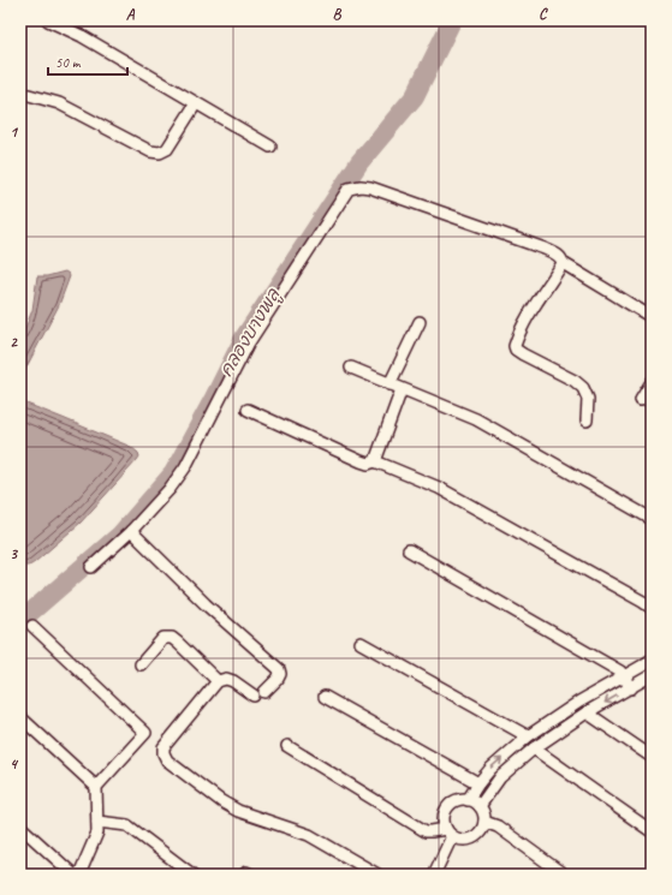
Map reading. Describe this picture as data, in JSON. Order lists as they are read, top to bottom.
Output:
{
  "water": ["คลองบางพลู"],
  "scale_bar": "50 m",
  "grid": {
    "columns": ["A", "B", "C"],
    "rows": [
      "1",
      "2",
      "3",
      "4"
    ]
  }
}
